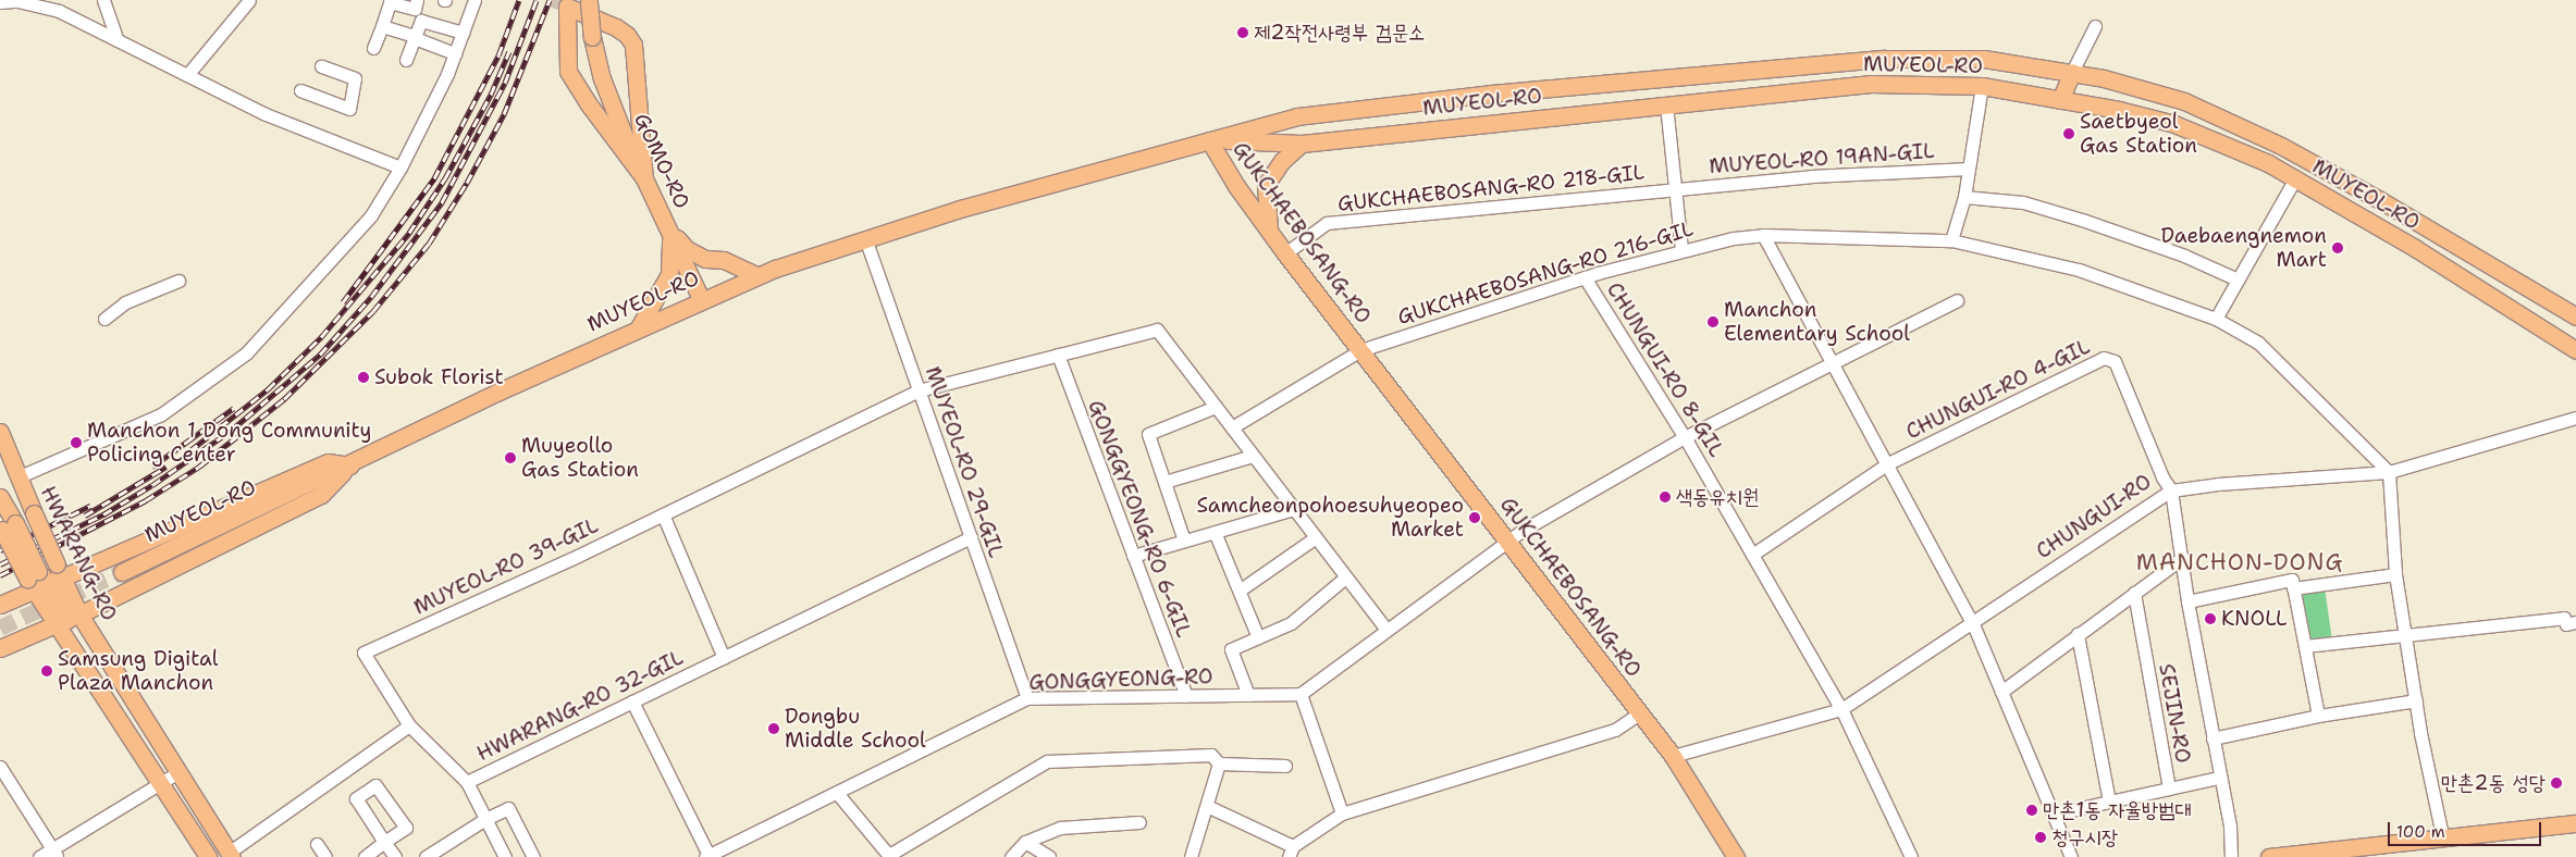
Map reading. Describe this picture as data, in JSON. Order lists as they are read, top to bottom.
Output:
{
  "streets": {
    "main road": [
      "MUYEOL-RO",
      "GOMO-RO",
      "GUKCHAEBOSANG-RO",
      "HWARANG-RO"
    ],
    "street": [
      "MUYEOL-RO 19AN-GIL",
      "GUKCHAEBOSANG-RO 218-GIL",
      "GUKCHAEBOSANG-RO 216-GIL",
      "CHUNGUI-RO 8-GIL",
      "CHUNGUI-RO 4-GIL",
      "MUYEOL-RO 29-GIL",
      "CHUNGUI-RO",
      "GONGGYEONG-RO 6-GIL",
      "MUYEOL-RO 39-GIL",
      "GONGGYEONG-RO",
      "HWARANG-RO 32-GIL",
      "SEJIN-RO"
    ]
  },
  "crossings": [
    ["MUYEOL-RO", "GOMO-RO"],
    ["MUYEOL-RO", "GUKCHAEBOSANG-RO"],
    ["MUYEOL-RO", "MUYEOL-RO 29-GIL"],
    ["MUYEOL-RO 19AN-GIL", "GUKCHAEBOSANG-RO 218-GIL"],
    ["GUKCHAEBOSANG-RO 218-GIL", "GUKCHAEBOSANG-RO"],
    ["GUKCHAEBOSANG-RO", "GUKCHAEBOSANG-RO 216-GIL"],
    ["GUKCHAEBOSANG-RO", "CHUNGUI-RO"],
    ["GUKCHAEBOSANG-RO 216-GIL", "CHUNGUI-RO 8-GIL"],
    ["GUKCHAEBOSANG-RO 216-GIL", "CHUNGUI-RO"],
    ["CHUNGUI-RO 8-GIL", "CHUNGUI-RO 4-GIL"],
    ["CHUNGUI-RO 8-GIL", "CHUNGUI-RO"],
    ["CHUNGUI-RO 4-GIL", "CHUNGUI-RO"],
    ["CHUNGUI-RO 4-GIL", "SEJIN-RO"],
    ["MUYEOL-RO 29-GIL", "MUYEOL-RO 39-GIL"],
    ["MUYEOL-RO 29-GIL", "GONGGYEONG-RO"],
    ["MUYEOL-RO 29-GIL", "HWARANG-RO 32-GIL"],
    ["CHUNGUI-RO", "SEJIN-RO"],
    ["GONGGYEONG-RO 6-GIL", "MUYEOL-RO 39-GIL"],
    ["GONGGYEONG-RO 6-GIL", "GONGGYEONG-RO"],
    ["MUYEOL-RO 39-GIL", "HWARANG-RO 32-GIL"]
  ],
  "districts": ["MANCHON-DONG"],
  "places": [
    "제2작전사령부 검문소",
    "Saetbyeol Gas Station",
    "Daebaengnemon Mart",
    "Manchon Elementary School",
    "Subok Florist",
    "Manchon 1 Dong Community Policing Center",
    "Muyeollo Gas Station",
    "색동유치원",
    "Samcheonpohoesuhyeopeo Market",
    "KNOLL",
    "Samsung Digital Plaza Manchon",
    "Dongbu Middle School",
    "만촌2동 성당",
    "만촌1동 자율방범대",
    "청구시장"
  ],
  "scale_bar": "100 m"
}
